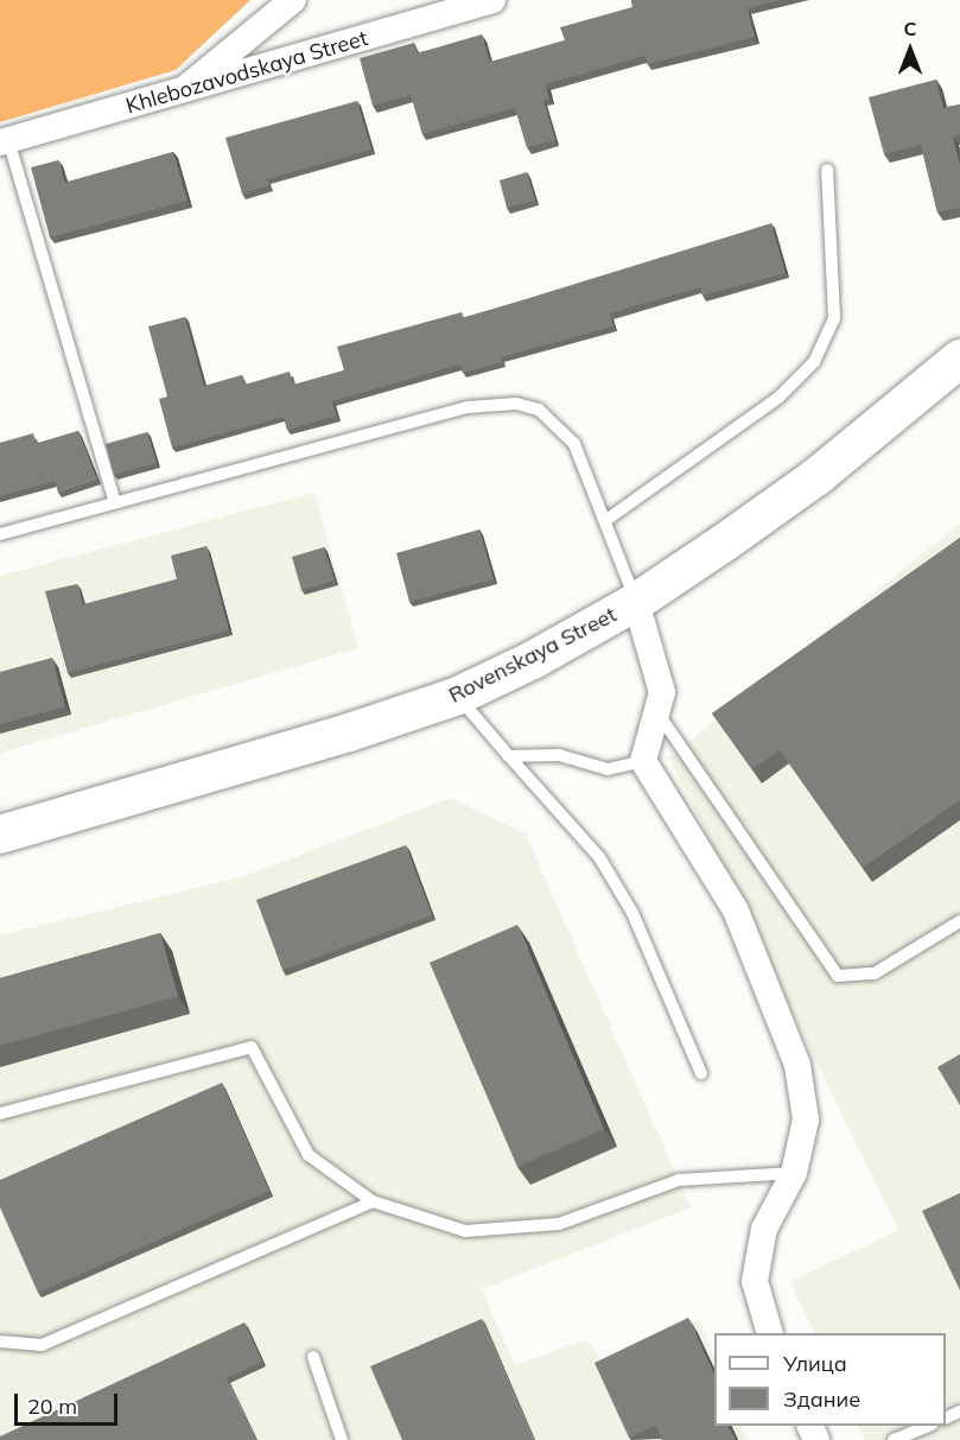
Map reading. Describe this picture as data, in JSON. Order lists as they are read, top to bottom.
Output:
{
  "streets": {
    "main road": ["Rovenskaya Street"],
    "street": ["Khlebozavodskaya Street"]
  },
  "legend": ["Улица", "Здание"],
  "scale_bar": "20 m",
  "north": "top"
}
